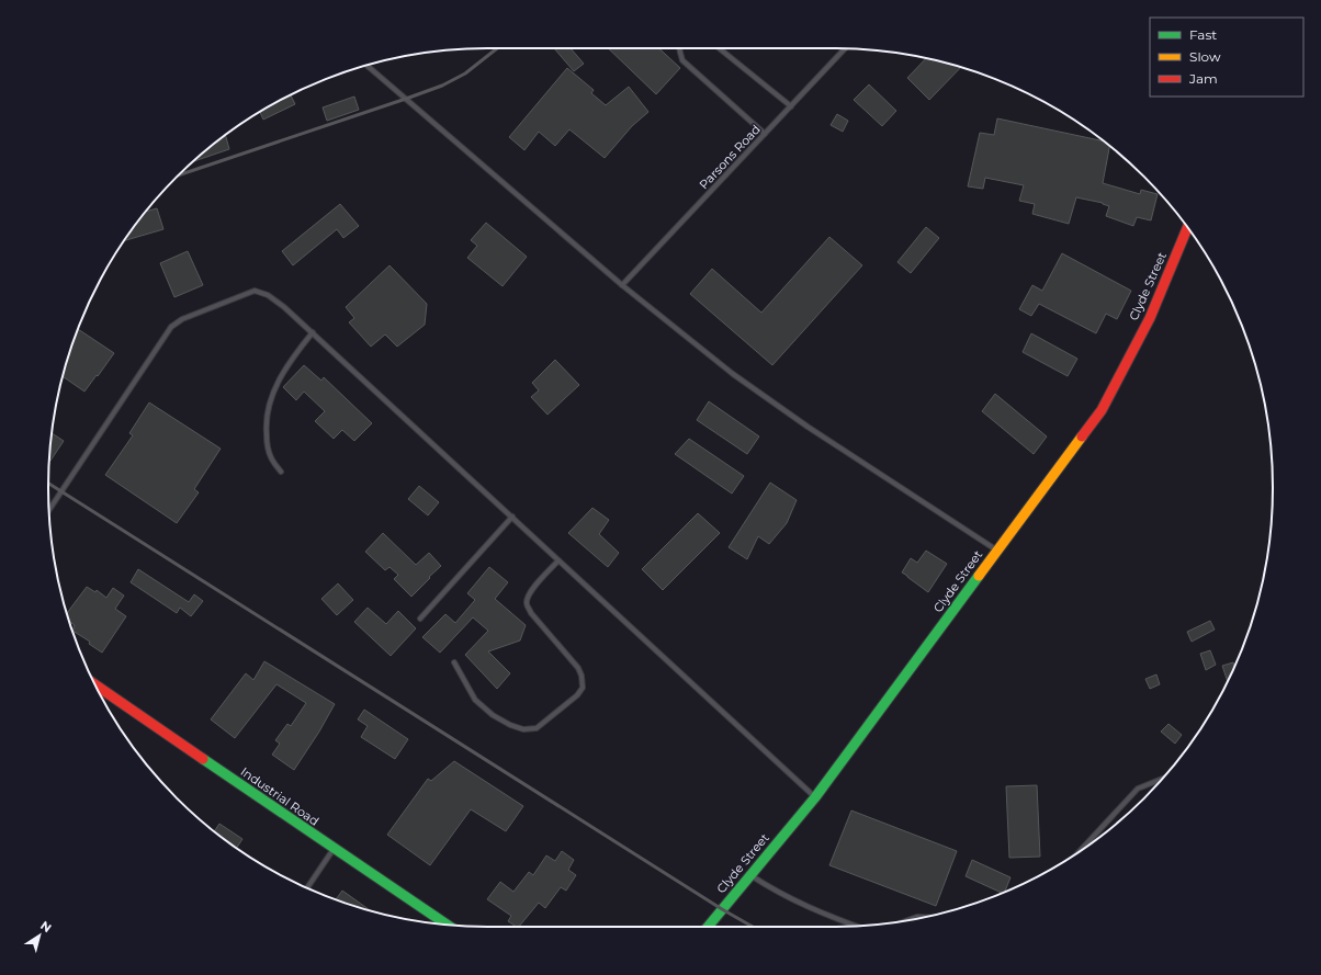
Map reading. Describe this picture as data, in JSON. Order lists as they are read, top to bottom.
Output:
{
  "streets": {
    "street": ["Clyde Street", "Industrial Road"],
    "lane": ["Parsons Road"]
  },
  "legend": ["Fast", "Slow", "Jam"],
  "north": "top right"
}
